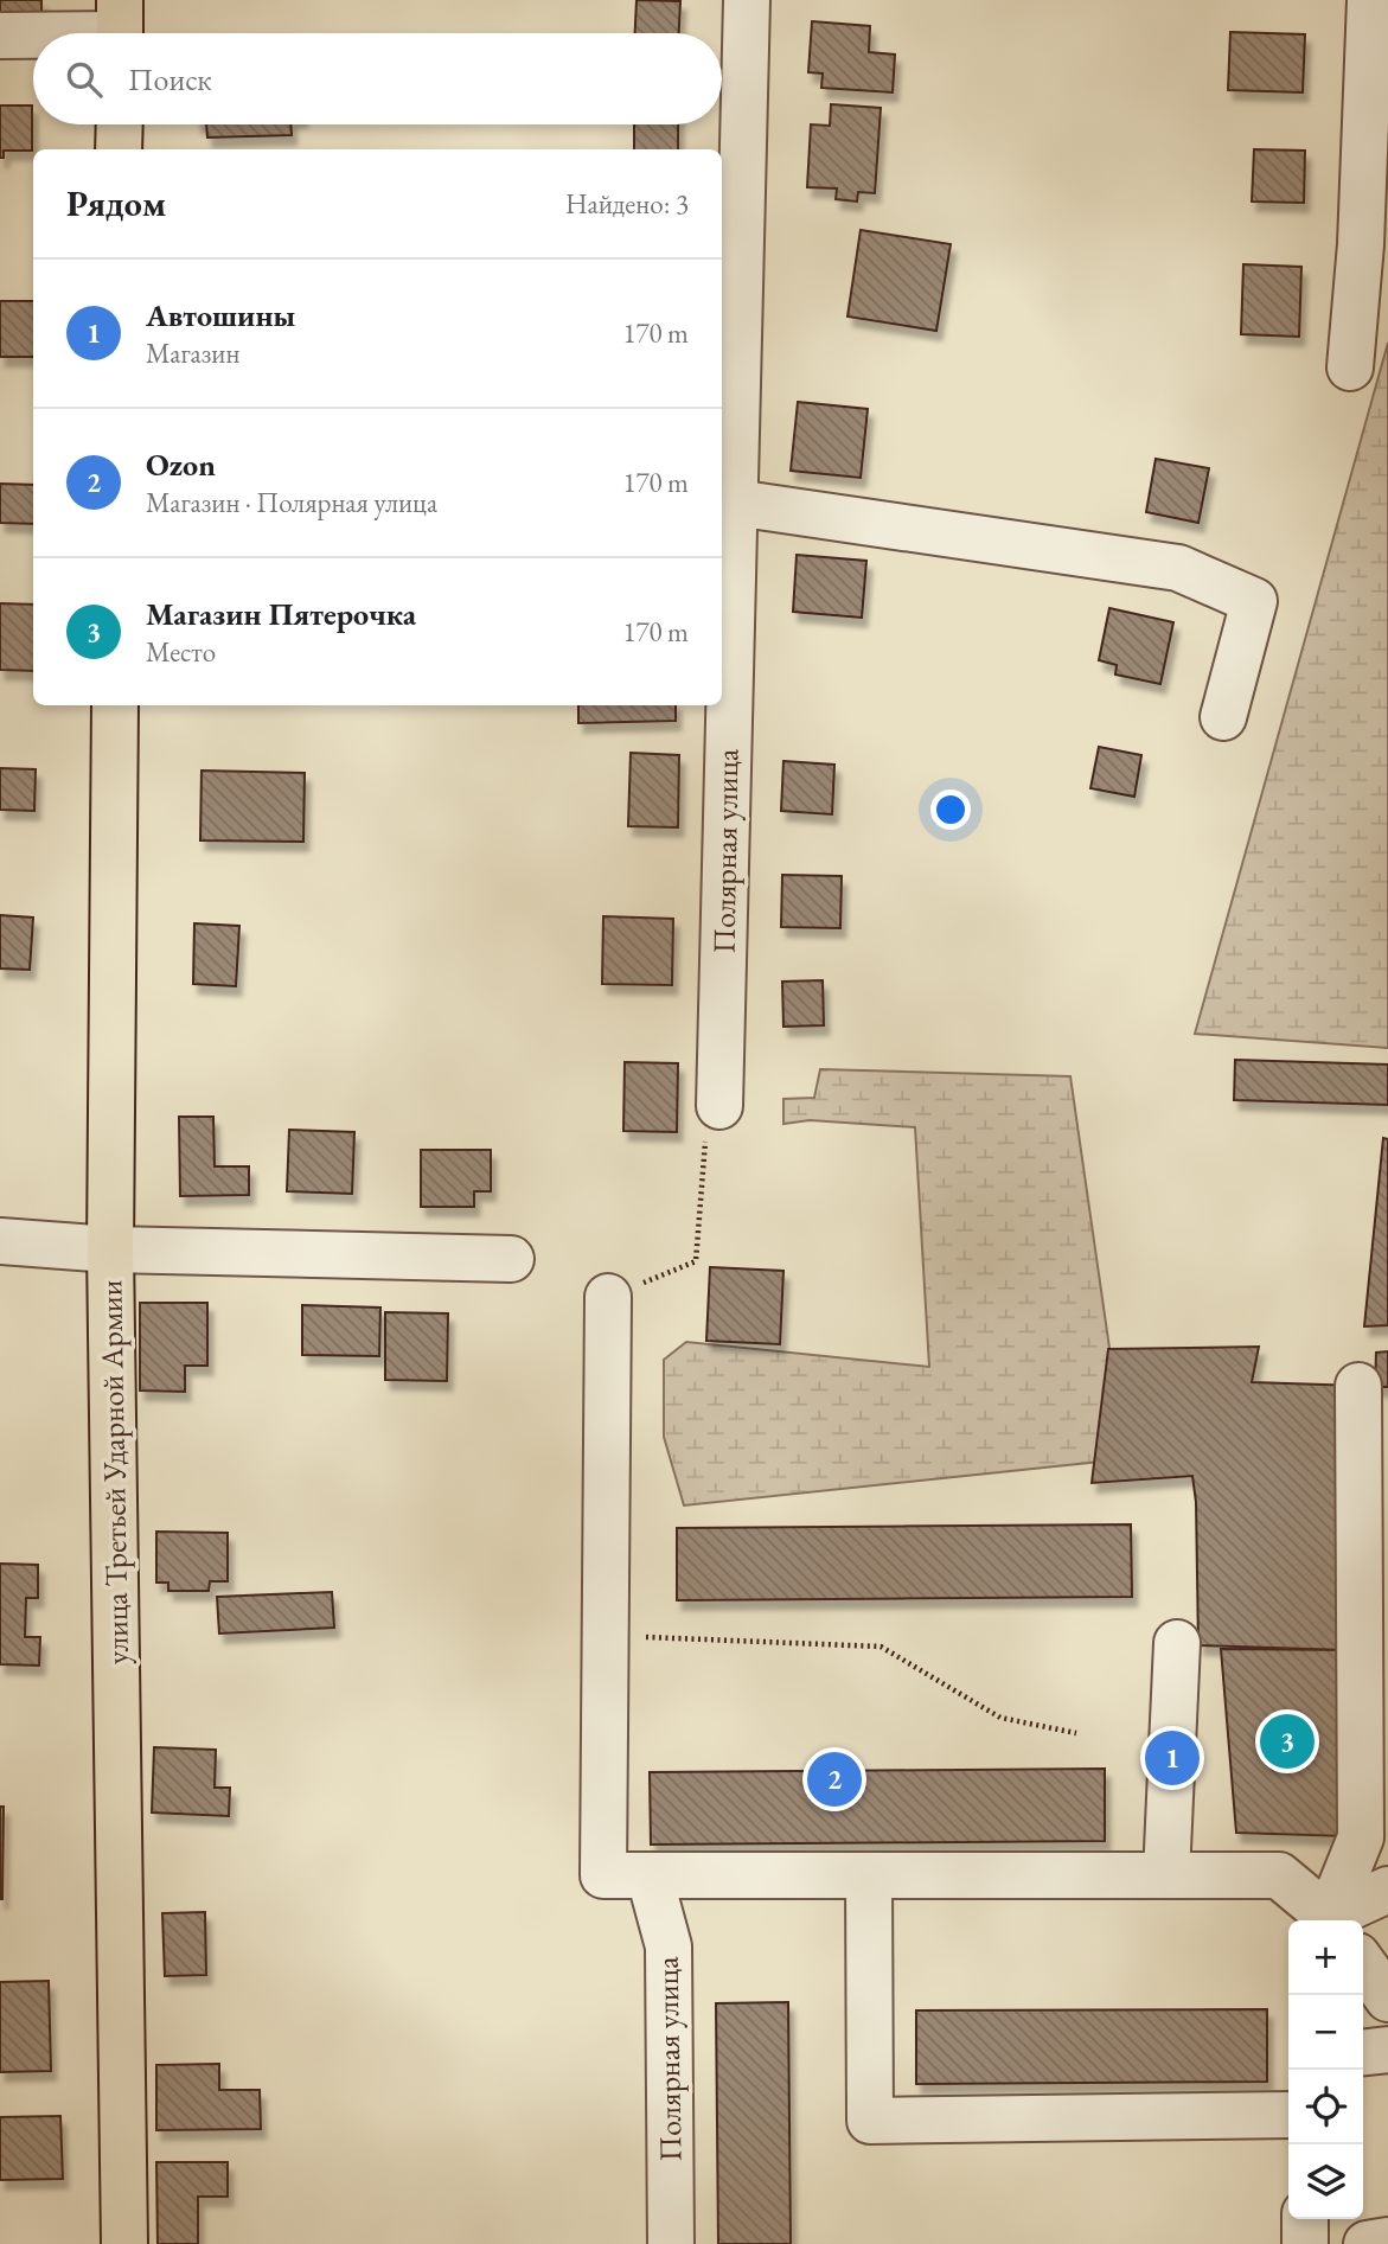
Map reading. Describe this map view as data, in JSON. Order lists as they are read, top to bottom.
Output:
{
  "streets": {
    "main road": ["улица Третьей Ударной Армии"],
    "street": ["Полярная улица"]
  },
  "page": {
    "search": "Поиск",
    "heading": ["Рядом", "Найдено: 3"],
    "list": [
      {
        "mark": "1",
        "name": "Автошины",
        "note": "Магазин",
        "value": "170 m"
      },
      {
        "mark": "2",
        "name": "Ozon",
        "note": "Магазин · Полярная улица",
        "value": "170 m"
      },
      {
        "mark": "3",
        "name": "Магазин Пятерочка",
        "note": "Место",
        "value": "170 m"
      }
    ],
    "pins": ["3", "1", "2"],
    "map_buttons": ["+", "−"]
  }
}
